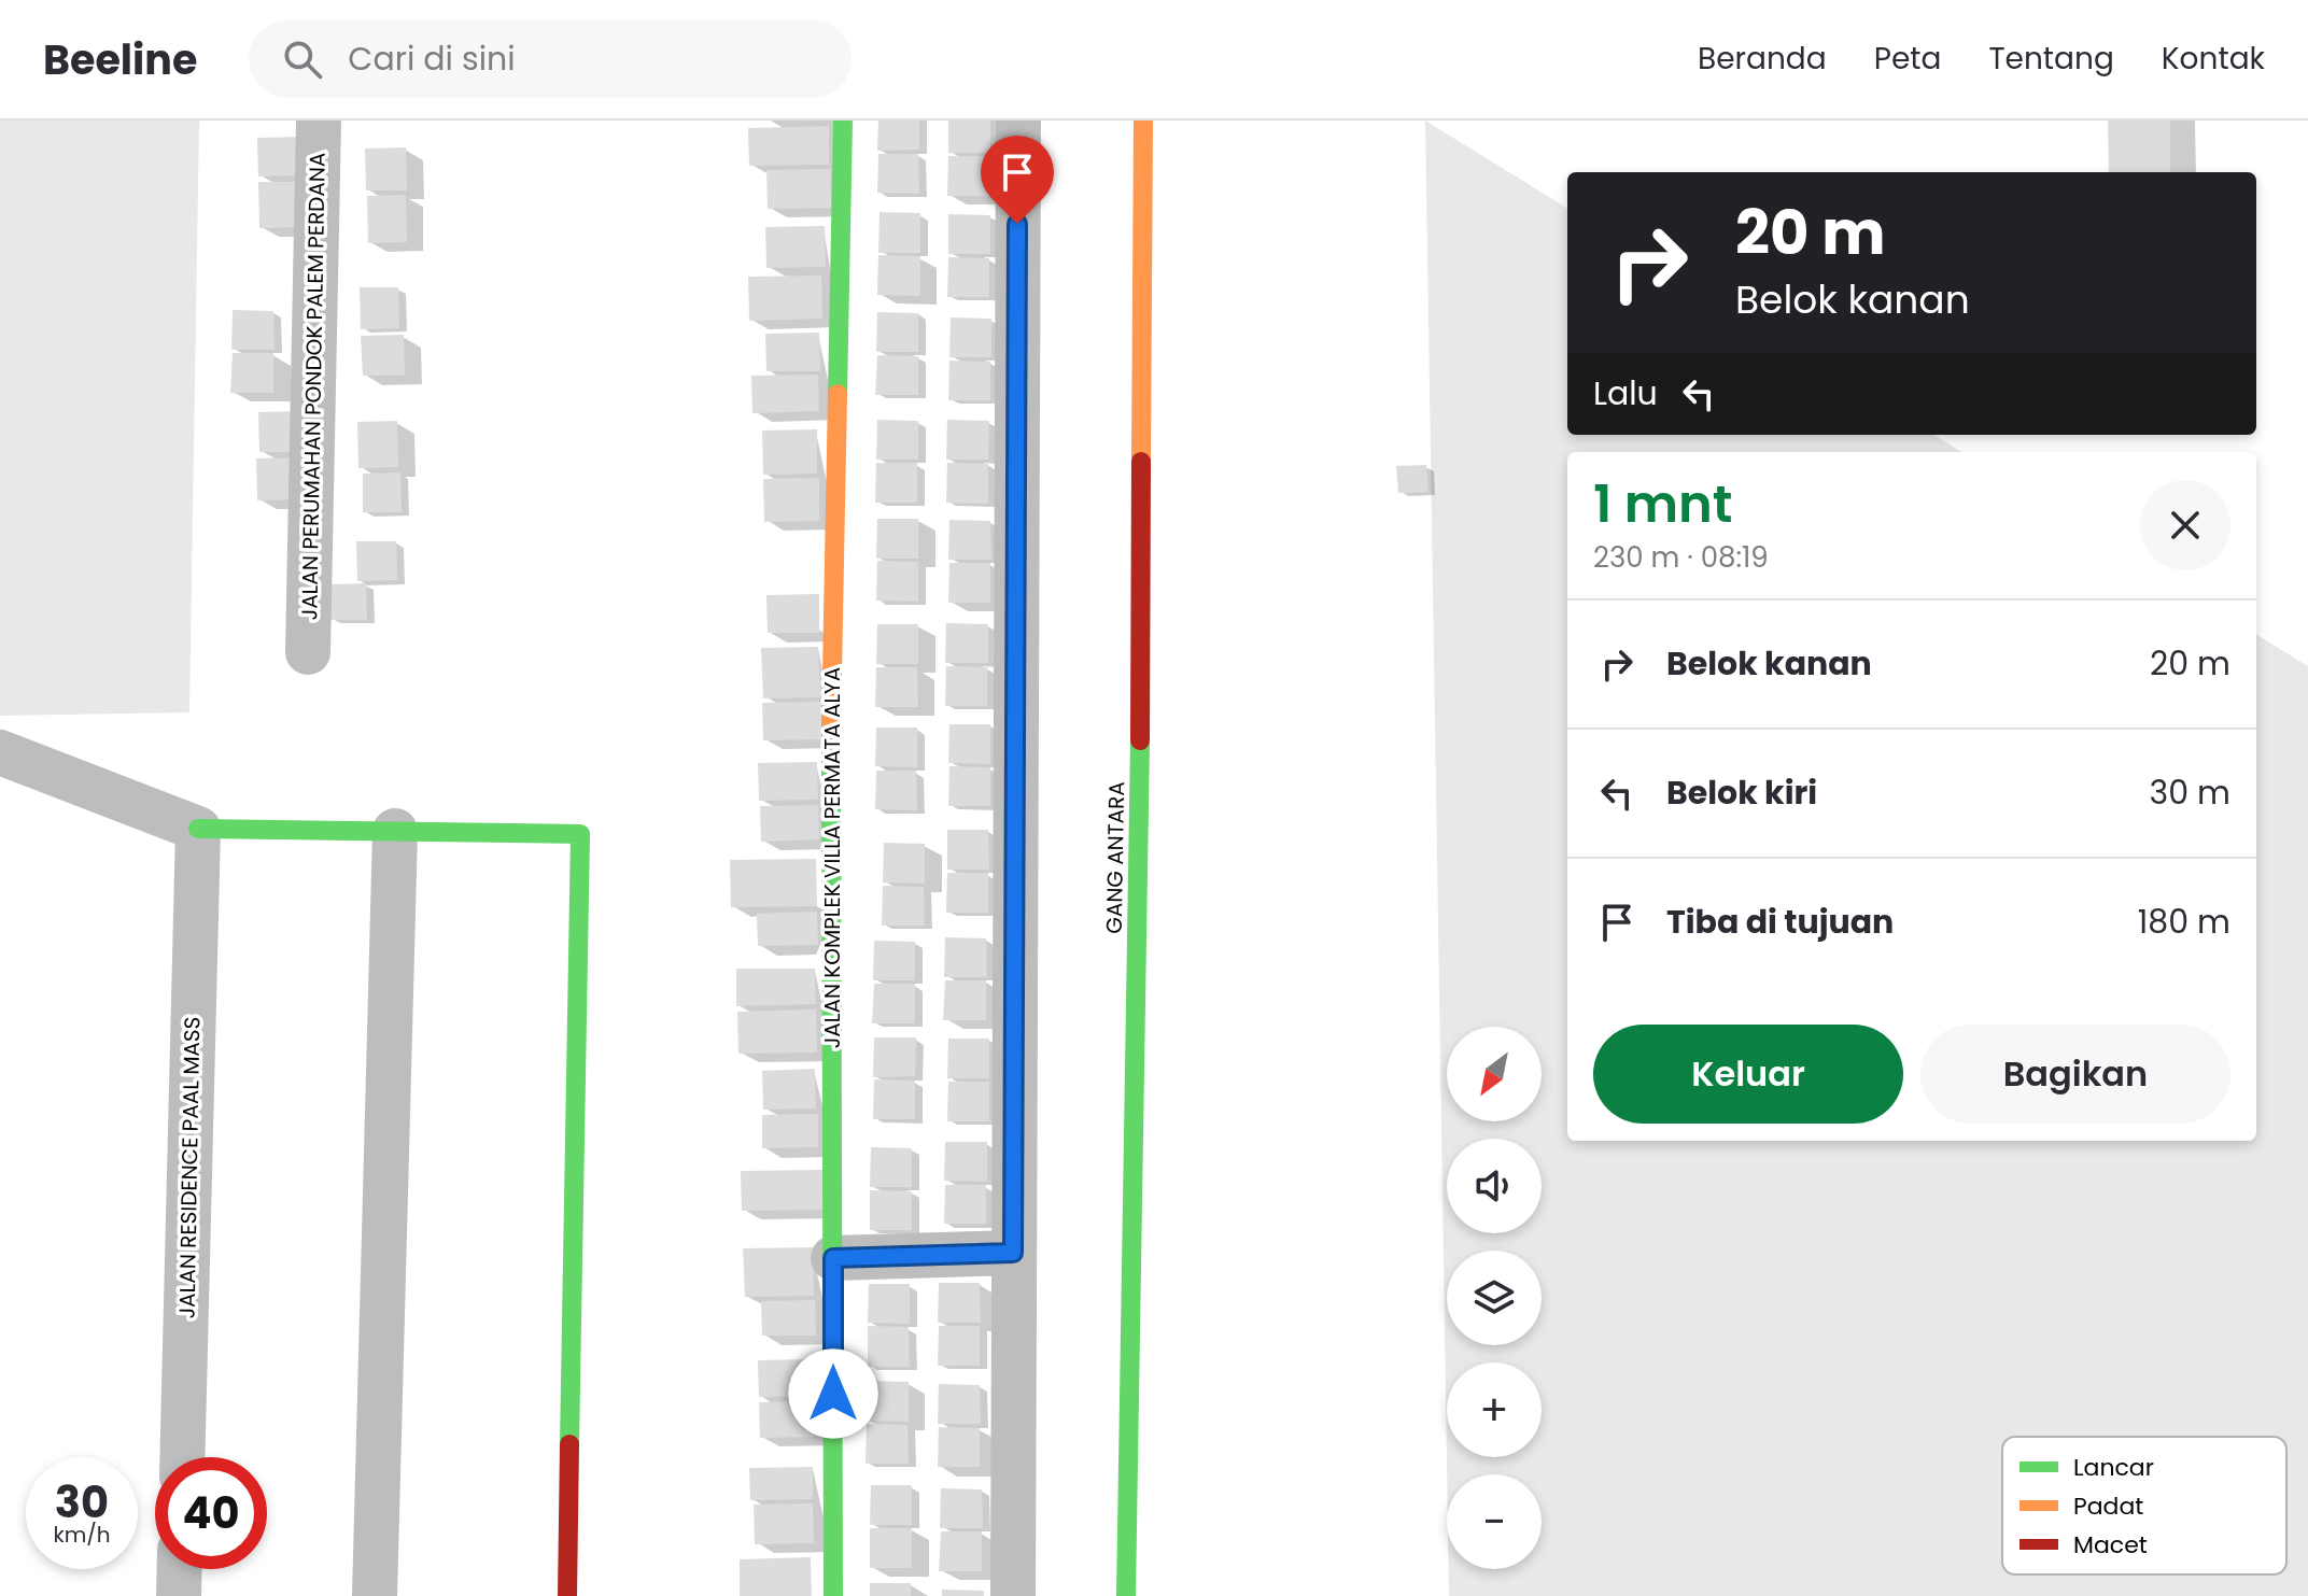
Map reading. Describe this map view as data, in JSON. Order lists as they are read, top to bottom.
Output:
{
  "streets": {
    "street": [
      "JALAN PERUMAHAN PONDOK PALEM PERDANA",
      "JALAN KOMPLEK VILLA PERMATA ALYA",
      "GANG ANTARA",
      "JALAN RESIDENCE PAAL MASS"
    ]
  },
  "legend": ["Lancar", "Padat", "Macet"],
  "north": "bottom left",
  "page": {
    "header": "Beeline",
    "search": "Cari di sini",
    "nav": [
      "Beranda",
      "Peta",
      "Tentang",
      "Kontak"
    ],
    "turn": ["20 m", "Belok kanan"],
    "then": "Lalu",
    "heading": ["1 mnt", "230 m · 08:19"],
    "list": [
      {
        "name": "Belok kanan",
        "value": "20 m"
      },
      {
        "name": "Belok kiri",
        "value": "30 m"
      },
      {
        "name": "Tiba di tujuan",
        "value": "180 m"
      }
    ],
    "buttons": ["Keluar", "Bagikan"],
    "map_buttons": ["+", "−"],
    "speed": "30 km/h",
    "limit": "40"
  }
}
